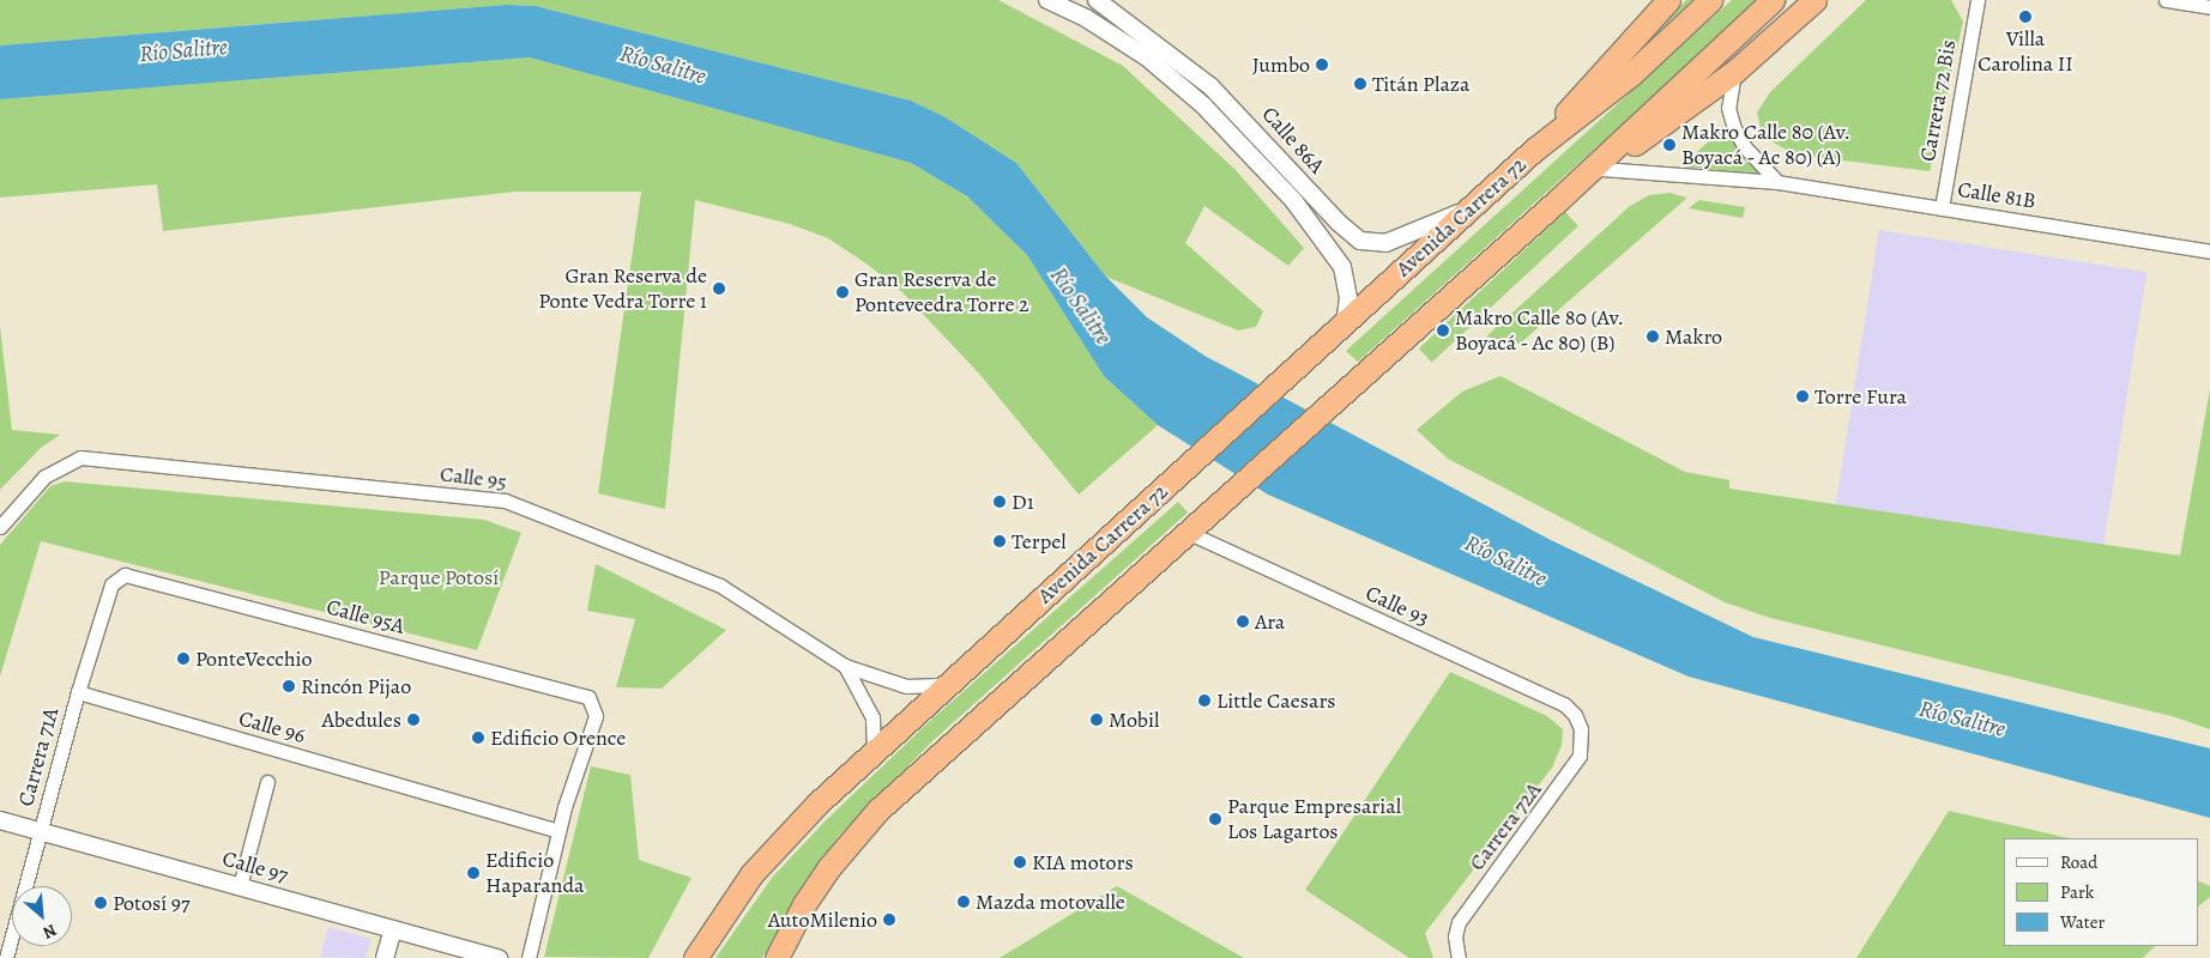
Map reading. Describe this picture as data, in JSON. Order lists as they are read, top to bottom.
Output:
{
  "streets": {
    "highway": ["Avenida Carrera 72"],
    "street": [
      "Carrera 72 Bis",
      "Calle 86A",
      "Calle 81B",
      "Calle 95",
      "Calle 93",
      "Calle 95A",
      "Calle 96",
      "Carrera 71A",
      "Carrera 72A",
      "Calle 97"
    ]
  },
  "crossings": [
    ["Carrera 72 Bis", "Calle 81B"],
    ["Calle 86A", "Avenida Carrera 72"],
    ["Avenida Carrera 72", "Calle 95"],
    ["Calle 93", "Carrera 72A"],
    ["Calle 95A", "Calle 96"],
    ["Calle 95A", "Carrera 71A"],
    ["Calle 96", "Carrera 71A"],
    ["Carrera 71A", "Calle 97"]
  ],
  "water": ["Río Salitre"],
  "parks": ["Parque Potosí"],
  "places": [
    "Villa Carolina II",
    "Jumbo",
    "Titán Plaza",
    "Makro Calle 80 (Av. Boyacá - Ac 80) (A)",
    "Gran Reserva de Ponte Vedra Torre 1",
    "Gran Reserva de Ponteveedra Torre 2",
    "Makro Calle 80 (Av. Boyacá - Ac 80) (B)",
    "Makro",
    "Torre Fura",
    "D1",
    "Terpel",
    "Ara",
    "PonteVecchio",
    "Rincón Pijao",
    "Little Caesars",
    "Abedules",
    "Mobil",
    "Edificio Orence",
    "Parque Empresarial Los Lagartos",
    "KIA motors",
    "Edificio Haparanda",
    "Mazda motovalle",
    "Potosí 97",
    "AutoMilenio"
  ],
  "legend": ["Road", "Park", "Water"],
  "north": "bottom right"
}
